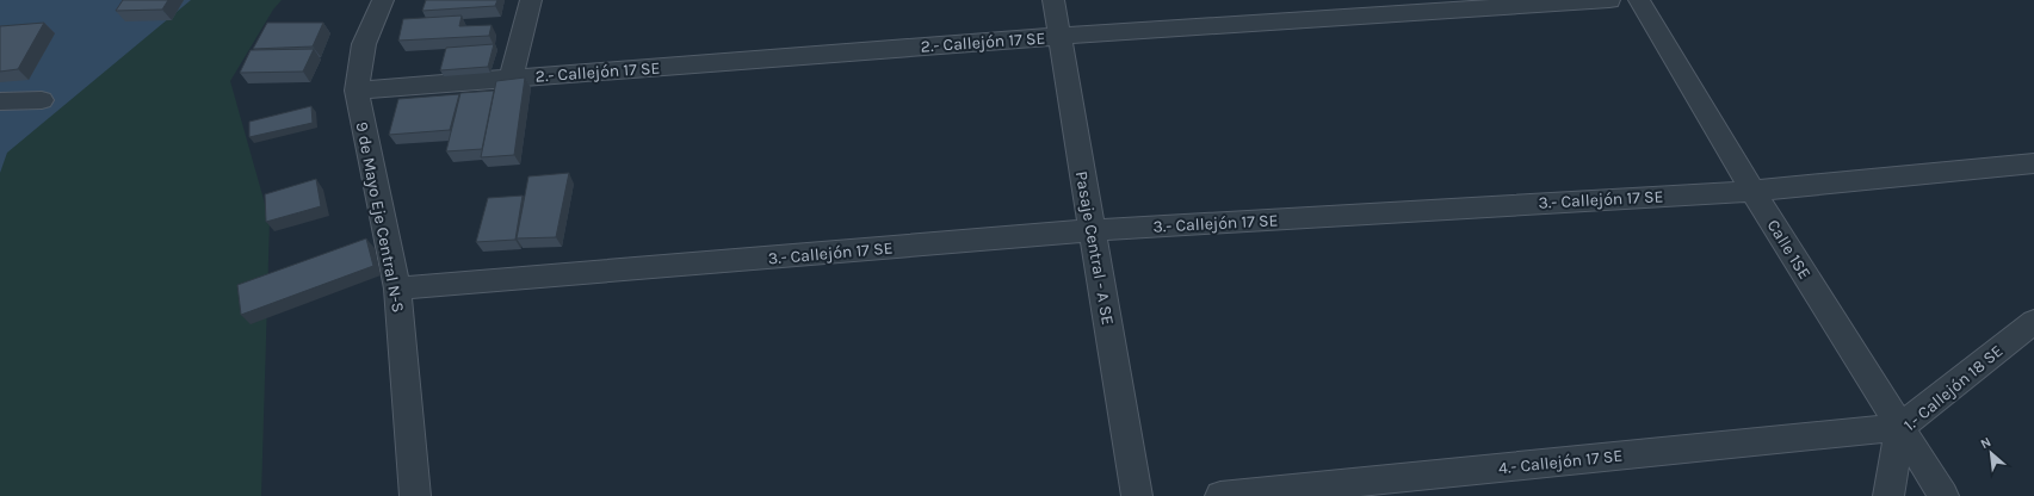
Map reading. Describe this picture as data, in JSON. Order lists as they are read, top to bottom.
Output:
{
  "streets": {
    "street": [
      "2.- Callejón 17 SE",
      "3.- Callejón 17 SE",
      "9 de Mayo Eje Central N-S",
      "Pasaje Central - A SE",
      "Calle 1SE",
      "1.- Callejón 18 SE",
      "4.- Callejón 17 SE"
    ]
  },
  "crossings": [
    ["2.- Callejón 17 SE", "9 de Mayo Eje Central N-S"],
    ["2.- Callejón 17 SE", "Pasaje Central - A SE"],
    ["3.- Callejón 17 SE", "9 de Mayo Eje Central N-S"],
    ["3.- Callejón 17 SE", "Pasaje Central - A SE"],
    ["3.- Callejón 17 SE", "Calle 1SE"],
    ["Calle 1SE", "1.- Callejón 18 SE"],
    ["Calle 1SE", "4.- Callejón 17 SE"],
    ["1.- Callejón 18 SE", "4.- Callejón 17 SE"]
  ],
  "north": "top left"
}
